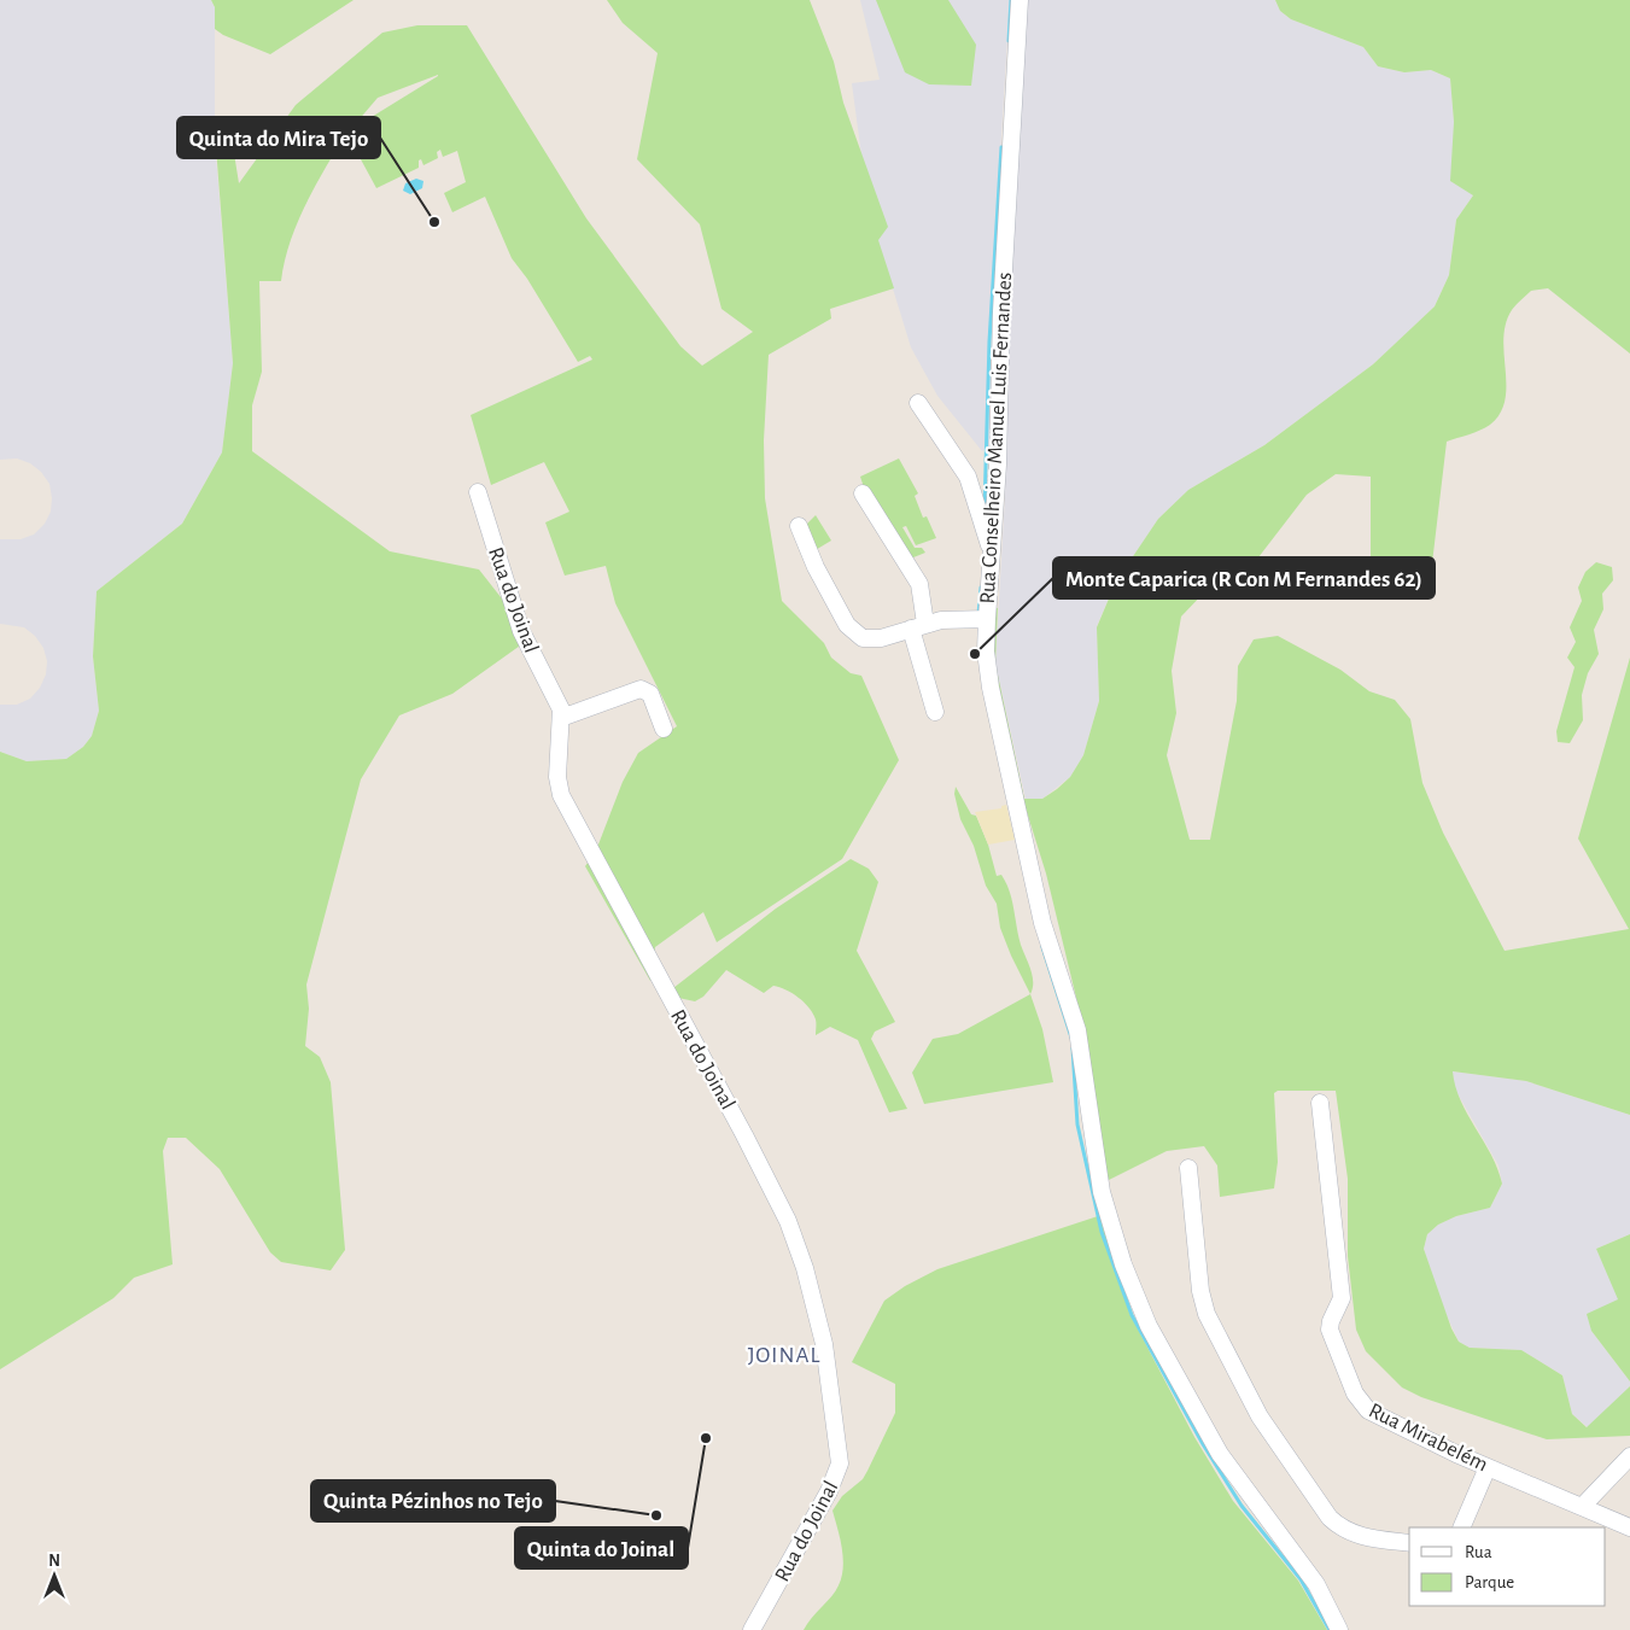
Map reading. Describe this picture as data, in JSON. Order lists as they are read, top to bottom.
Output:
{
  "streets": {
    "street": ["Rua Conselheiro Manuel Luis Fernandes", "Rua do Joinal", "Rua Mirabelém"]
  },
  "districts": ["JOINAL"],
  "places": [
    "Quinta do Mira Tejo",
    "Monte Caparica (R Con M Fernandes 62)",
    "Quinta do Joinal",
    "Quinta Pézinhos no Tejo"
  ],
  "legend": ["Rua", "Parque"],
  "north": "top"
}
